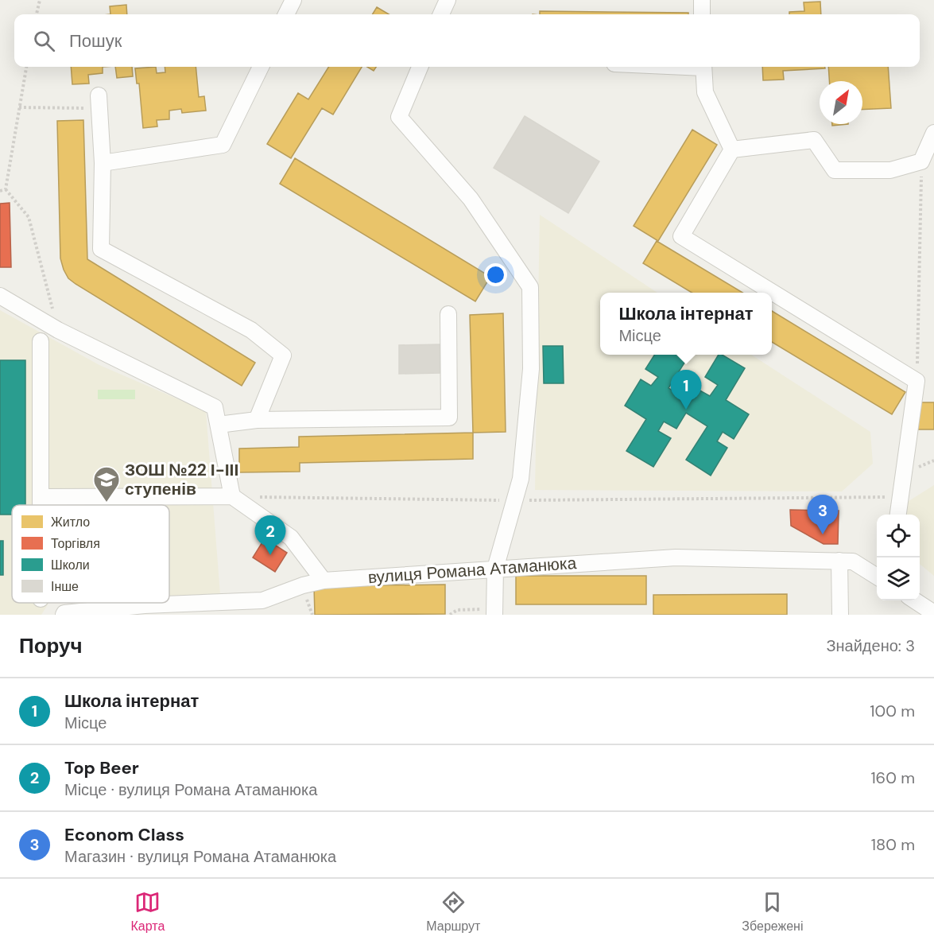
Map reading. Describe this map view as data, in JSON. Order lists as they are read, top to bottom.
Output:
{
  "streets": {
    "street": ["вулиця Романа Атаманюка"]
  },
  "places": {
    "school or university": ["ЗОШ №22 І-ІІІ ступенів"]
  },
  "legend": [
    "Житло",
    "Торгівля",
    "Школи",
    "Інше"
  ],
  "north": "top right",
  "page": {
    "search": "Пошук",
    "popup": ["Школа інтернат", "Місце"],
    "pins": ["1", "3", "2"],
    "heading": ["Поруч", "Знайдено: 3"],
    "list": [
      {
        "mark": "1",
        "name": "Школа інтернат",
        "note": "Місце",
        "value": "100 m"
      },
      {
        "mark": "2",
        "name": "Top Beer",
        "note": "Місце · вулиця Романа Атаманюка",
        "value": "160 m"
      },
      {
        "mark": "3",
        "name": "Econom Class",
        "note": "Магазин · вулиця Романа Атаманюка",
        "value": "180 m"
      }
    ],
    "nav": ["Карта", "Маршрут", "Збережені"]
  }
}
